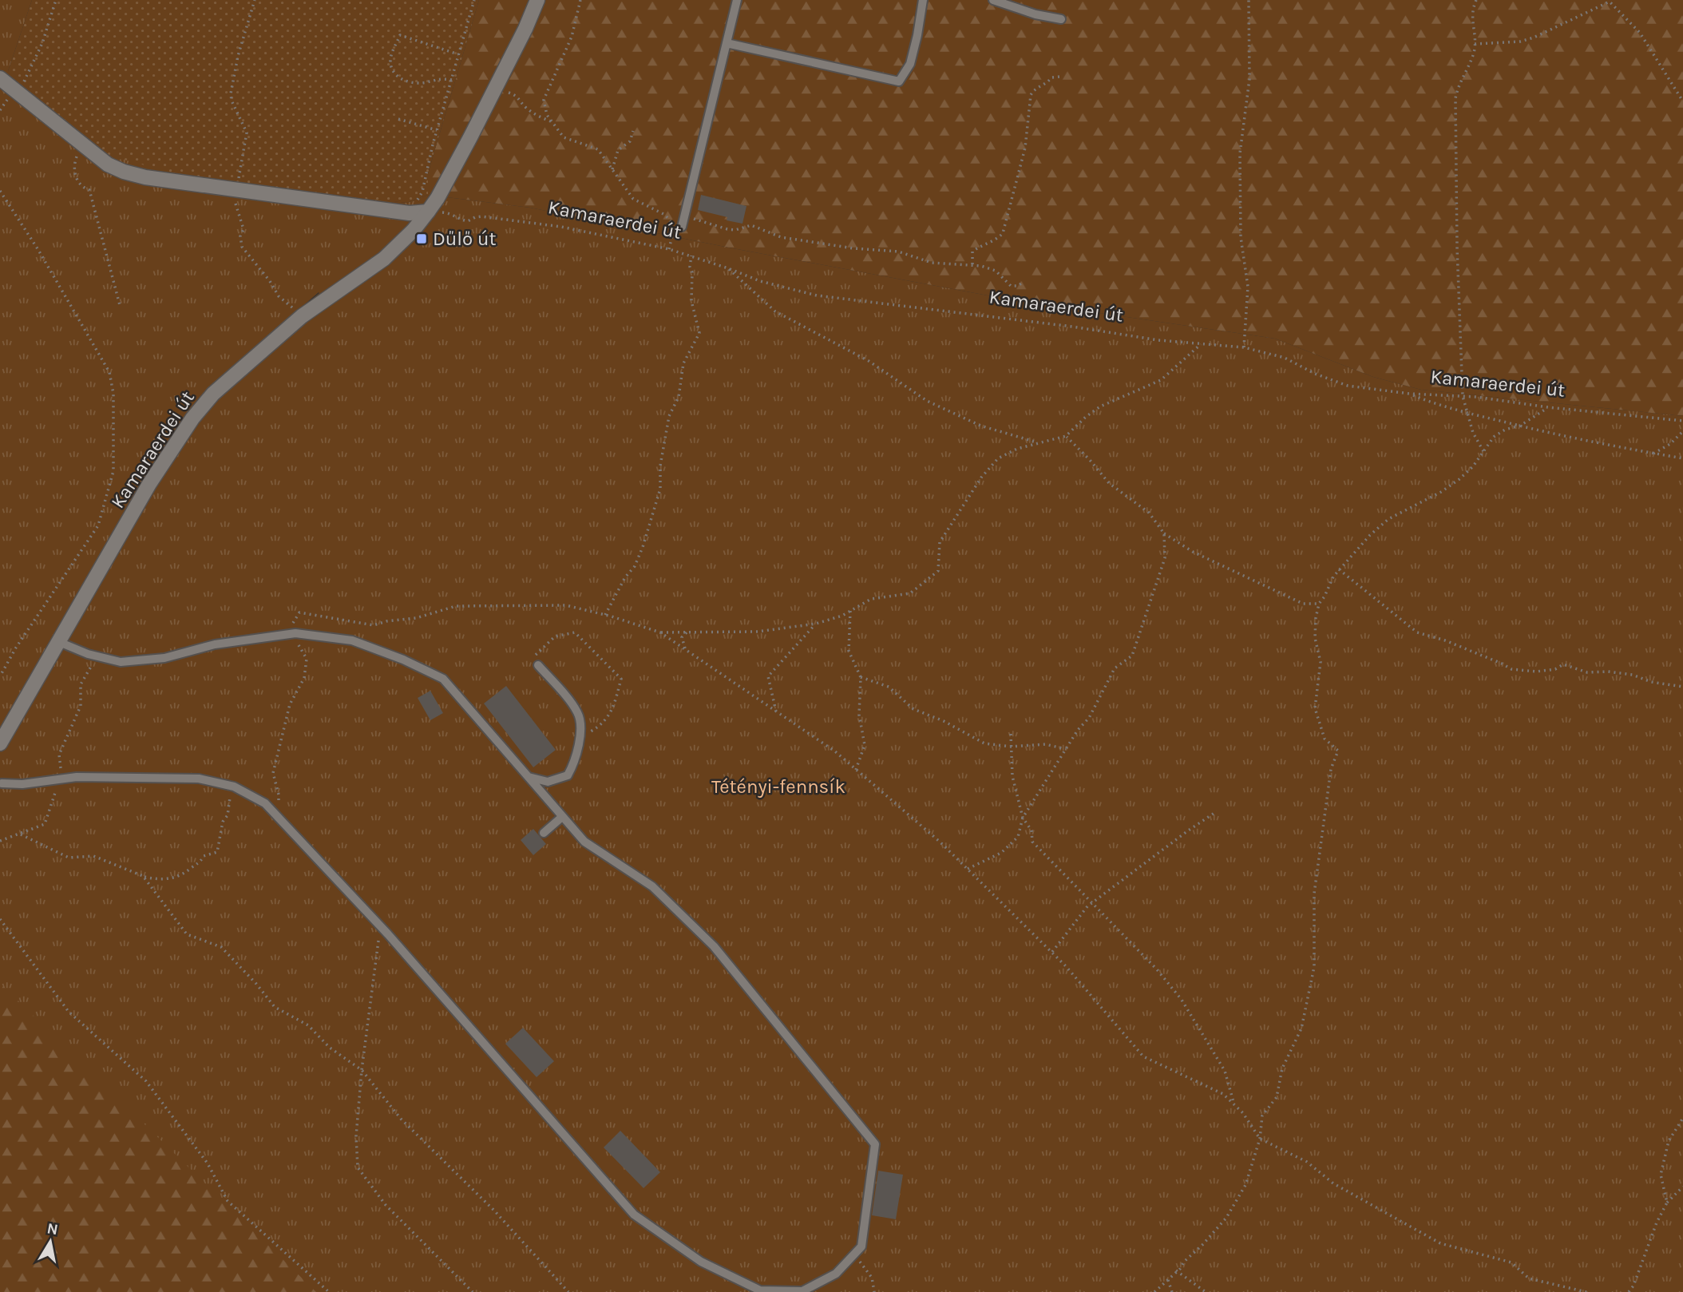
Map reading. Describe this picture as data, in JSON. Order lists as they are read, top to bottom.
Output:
{
  "streets": {
    "street": ["Kamaraerdei út"]
  },
  "parks": ["Tétényi-fennsík"],
  "places": {
    "transit": ["Dűlő út"]
  },
  "north": "top"
}
